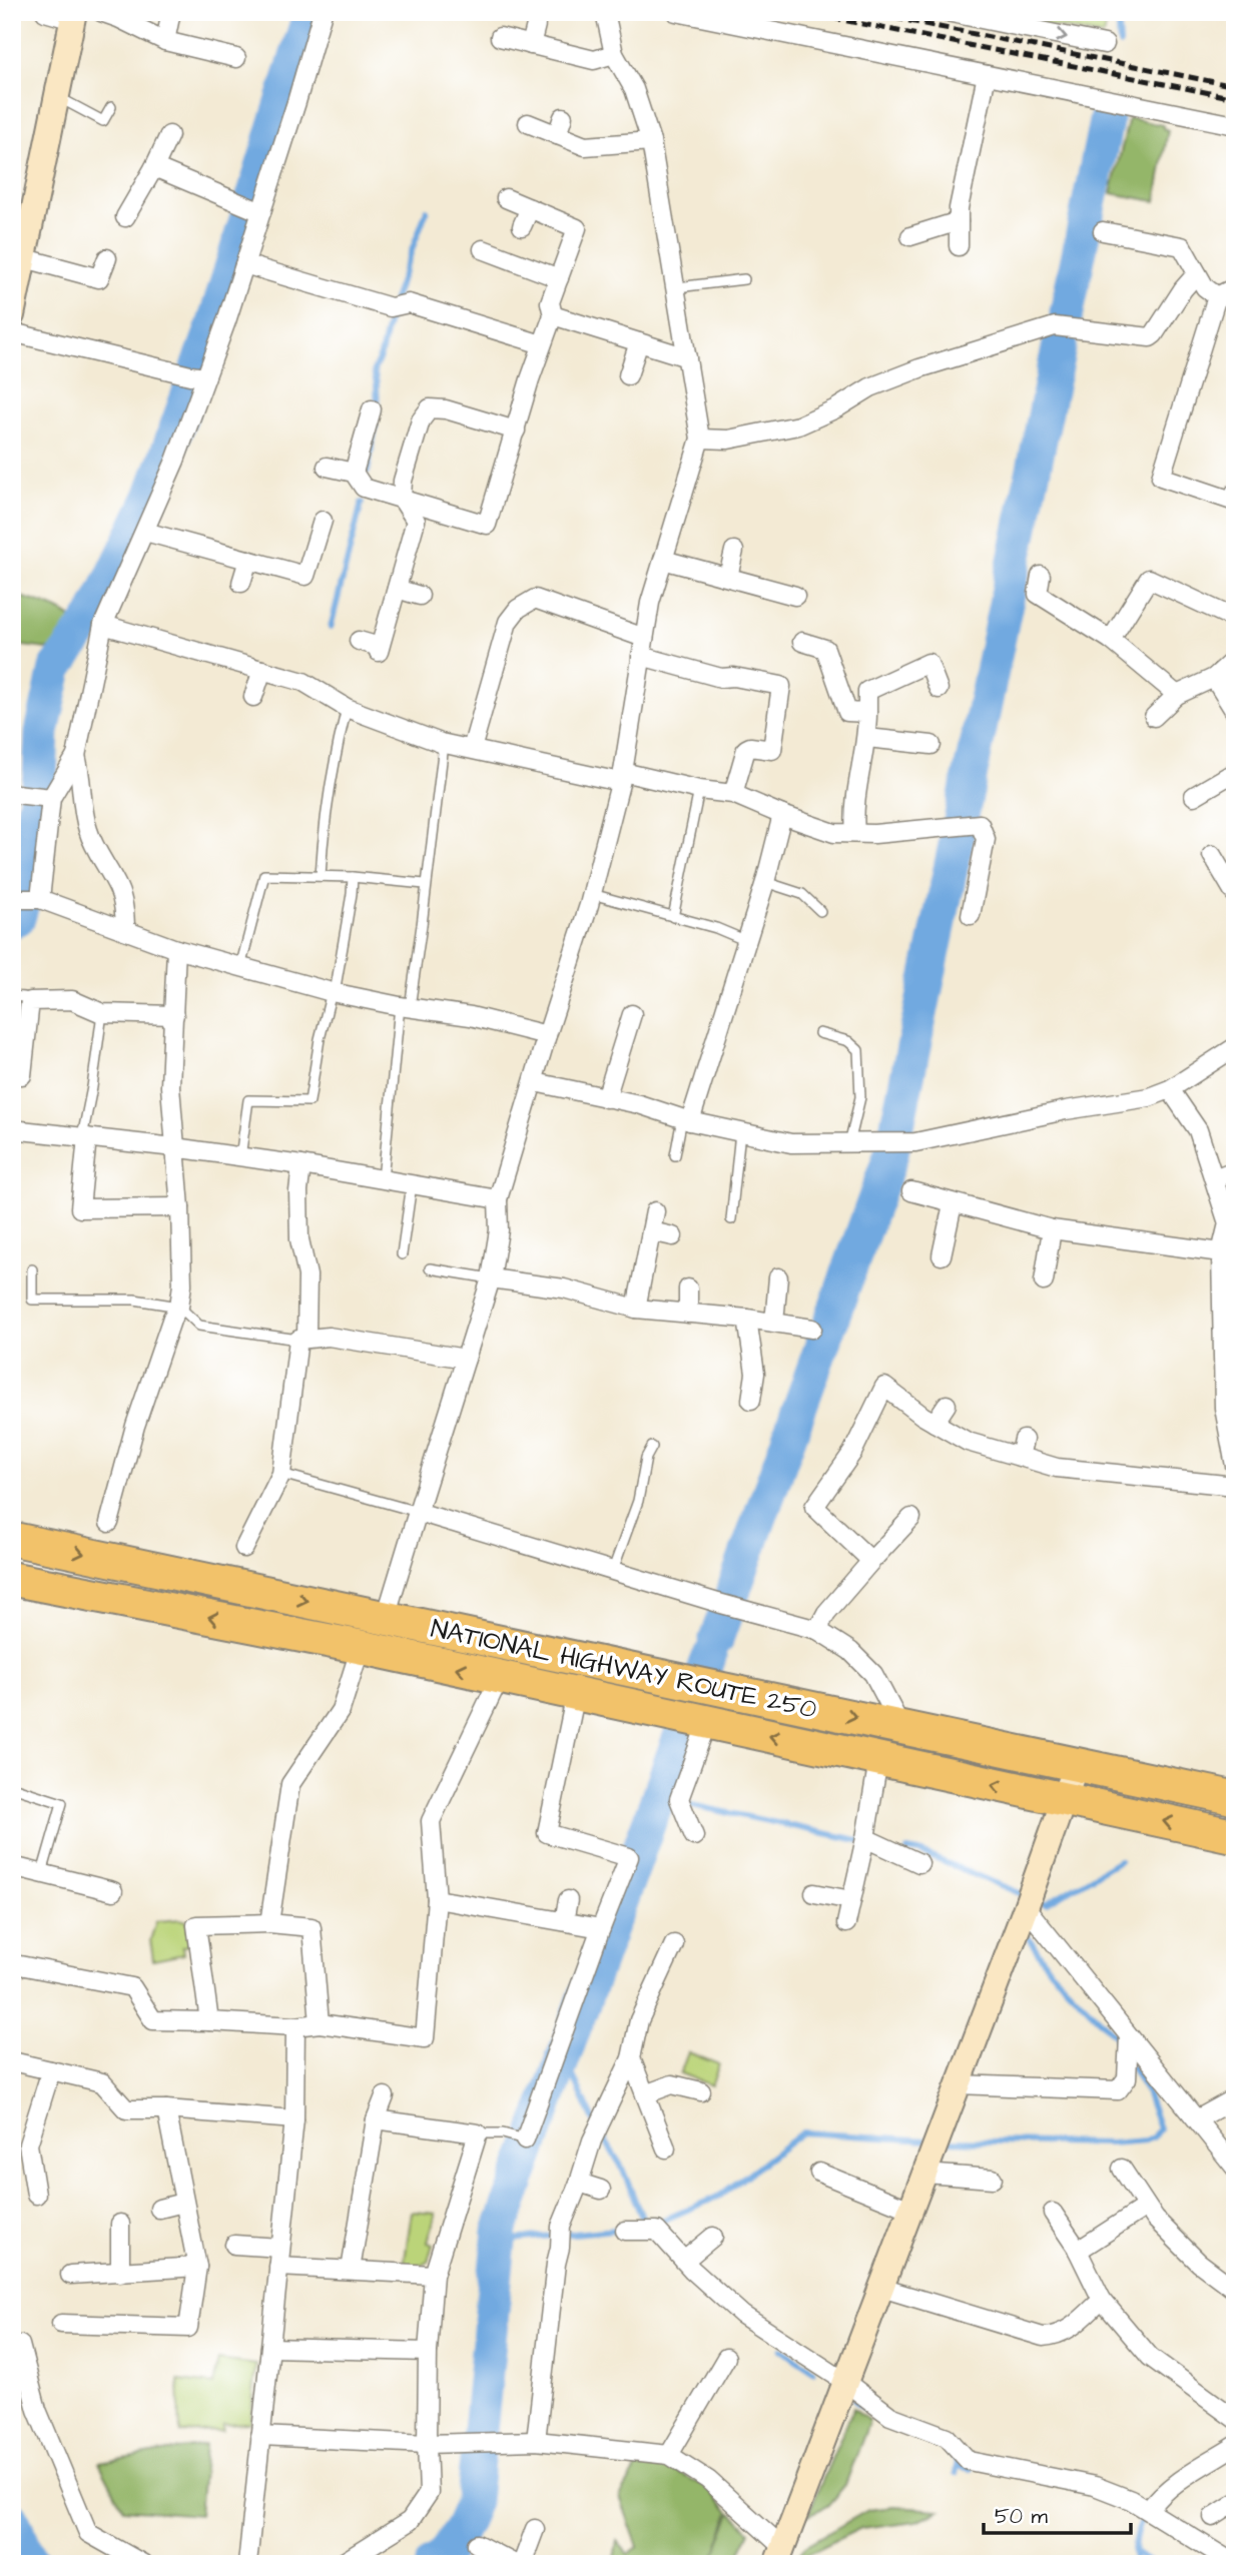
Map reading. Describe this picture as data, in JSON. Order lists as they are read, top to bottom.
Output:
{
  "streets": {
    "highway": ["NATIONAL HIGHWAY ROUTE 250"]
  },
  "scale_bar": "50 m"
}
